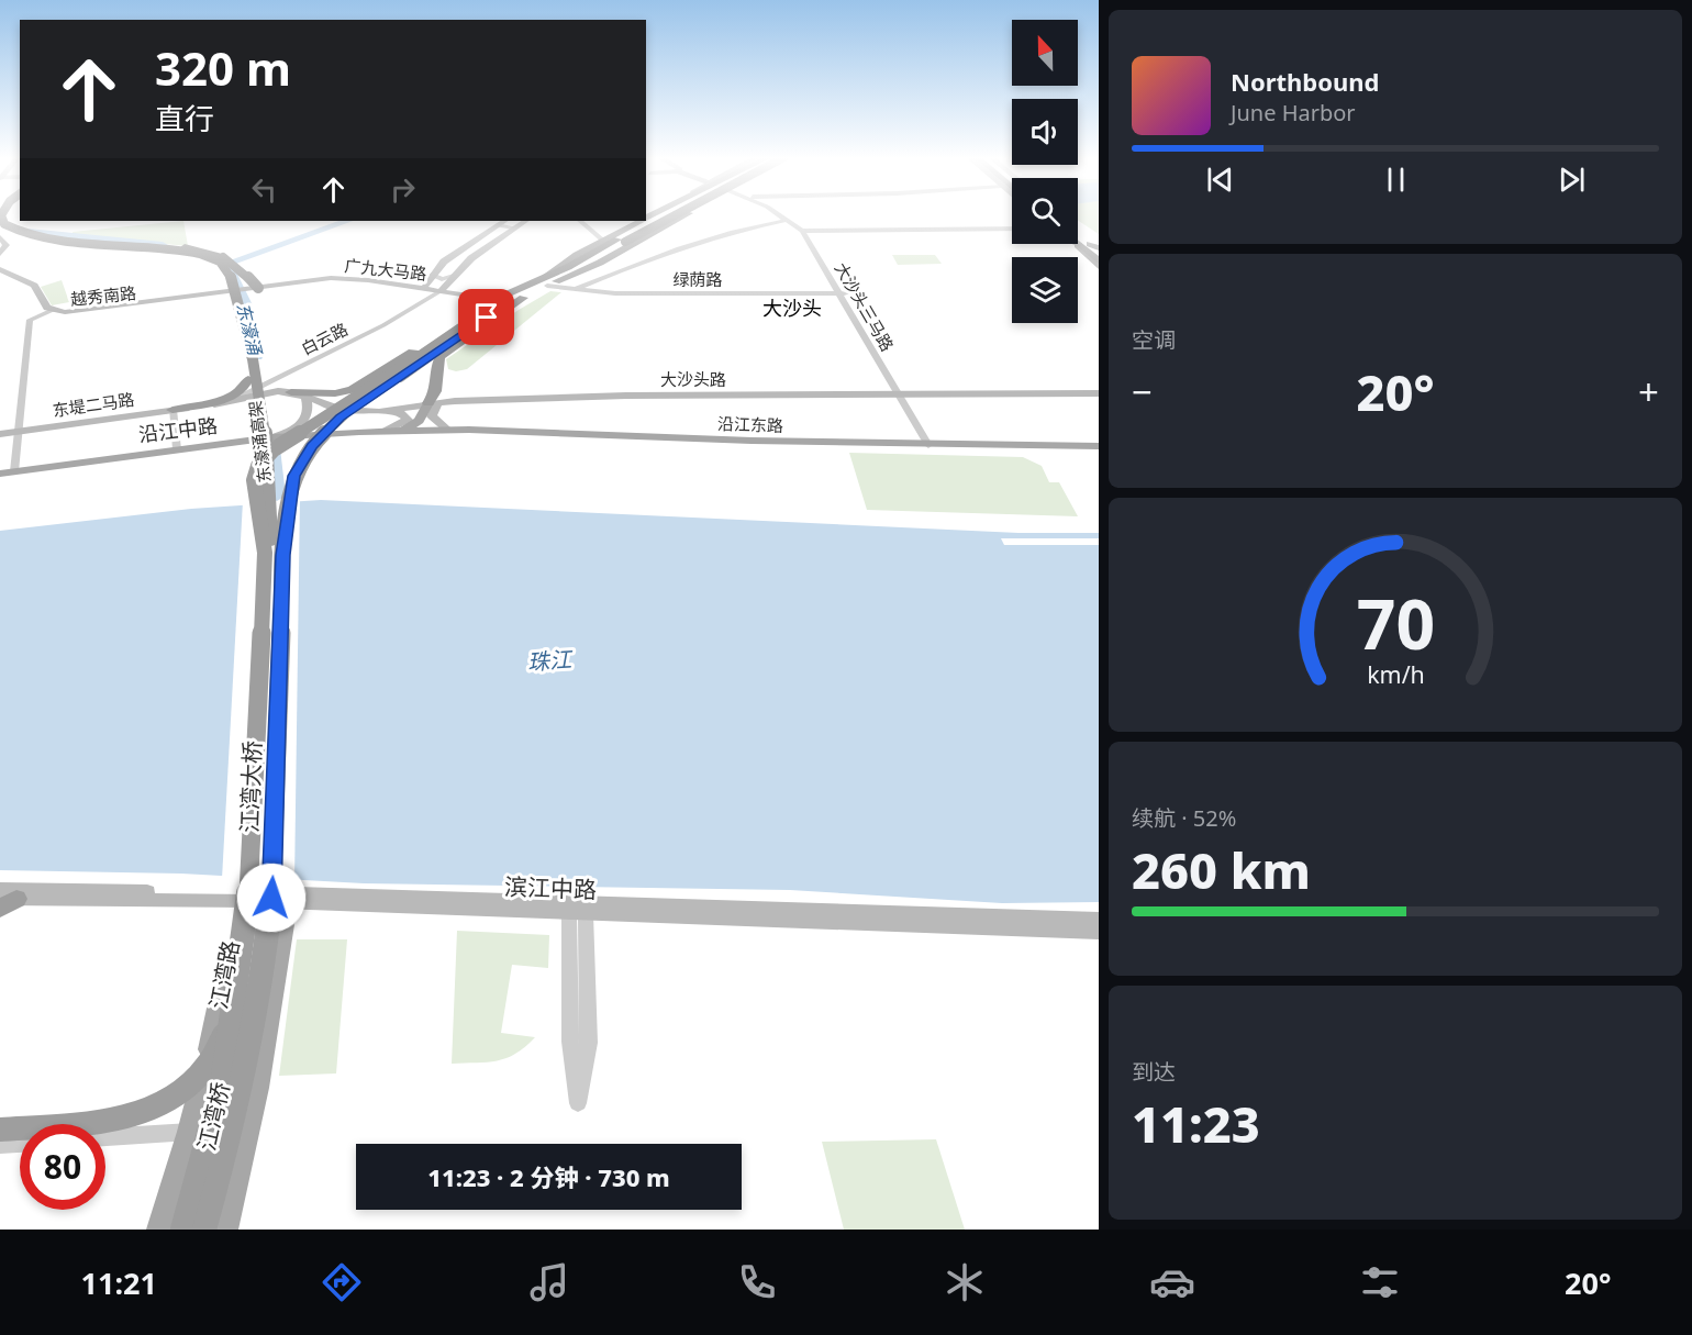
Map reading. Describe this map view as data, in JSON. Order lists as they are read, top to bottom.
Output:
{
  "streets": {
    "highway": ["东濠涌高架", "江湾大桥", "江湾桥"],
    "main road": [
      "广九大马路",
      "越秀南路",
      "白云路",
      "大沙头路",
      "东堤二马路",
      "沿江东路",
      "沿江中路",
      "滨江中路",
      "江湾路"
    ],
    "street": ["绿荫路", "大沙头三马路"]
  },
  "crossings": [
    ["广九大马路", "越秀南路"],
    ["广九大马路", "白云路"],
    ["绿荫路", "大沙头三马路"],
    ["越秀南路", "东濠涌高架"],
    ["大沙头三马路", "大沙头路"],
    ["大沙头三马路", "沿江东路"],
    ["白云路", "东堤二马路"],
    ["大沙头路", "东堤二马路"],
    ["沿江东路", "沿江中路"],
    ["东濠涌高架", "江湾大桥"],
    ["江湾大桥", "江湾桥"],
    ["滨江中路", "江湾路"]
  ],
  "districts": ["大沙头"],
  "water": ["东濠涌", "珠江"],
  "north": "top",
  "page": {
    "turn": ["320 m", "直行"],
    "song": ["Northbound", "June Harbor"],
    "tile": [
      "空调",
      ["续航 · 52%", "260 km"],
      ["到达", "11:23"]
    ],
    "heat": ["−", "20°", "+"],
    "limit": "80",
    "trip": "11:23 · 2 分钟 · 730 m",
    "tabs": ["11:21", "20°"],
    "gauge": ["70", "km/h"]
  }
}
